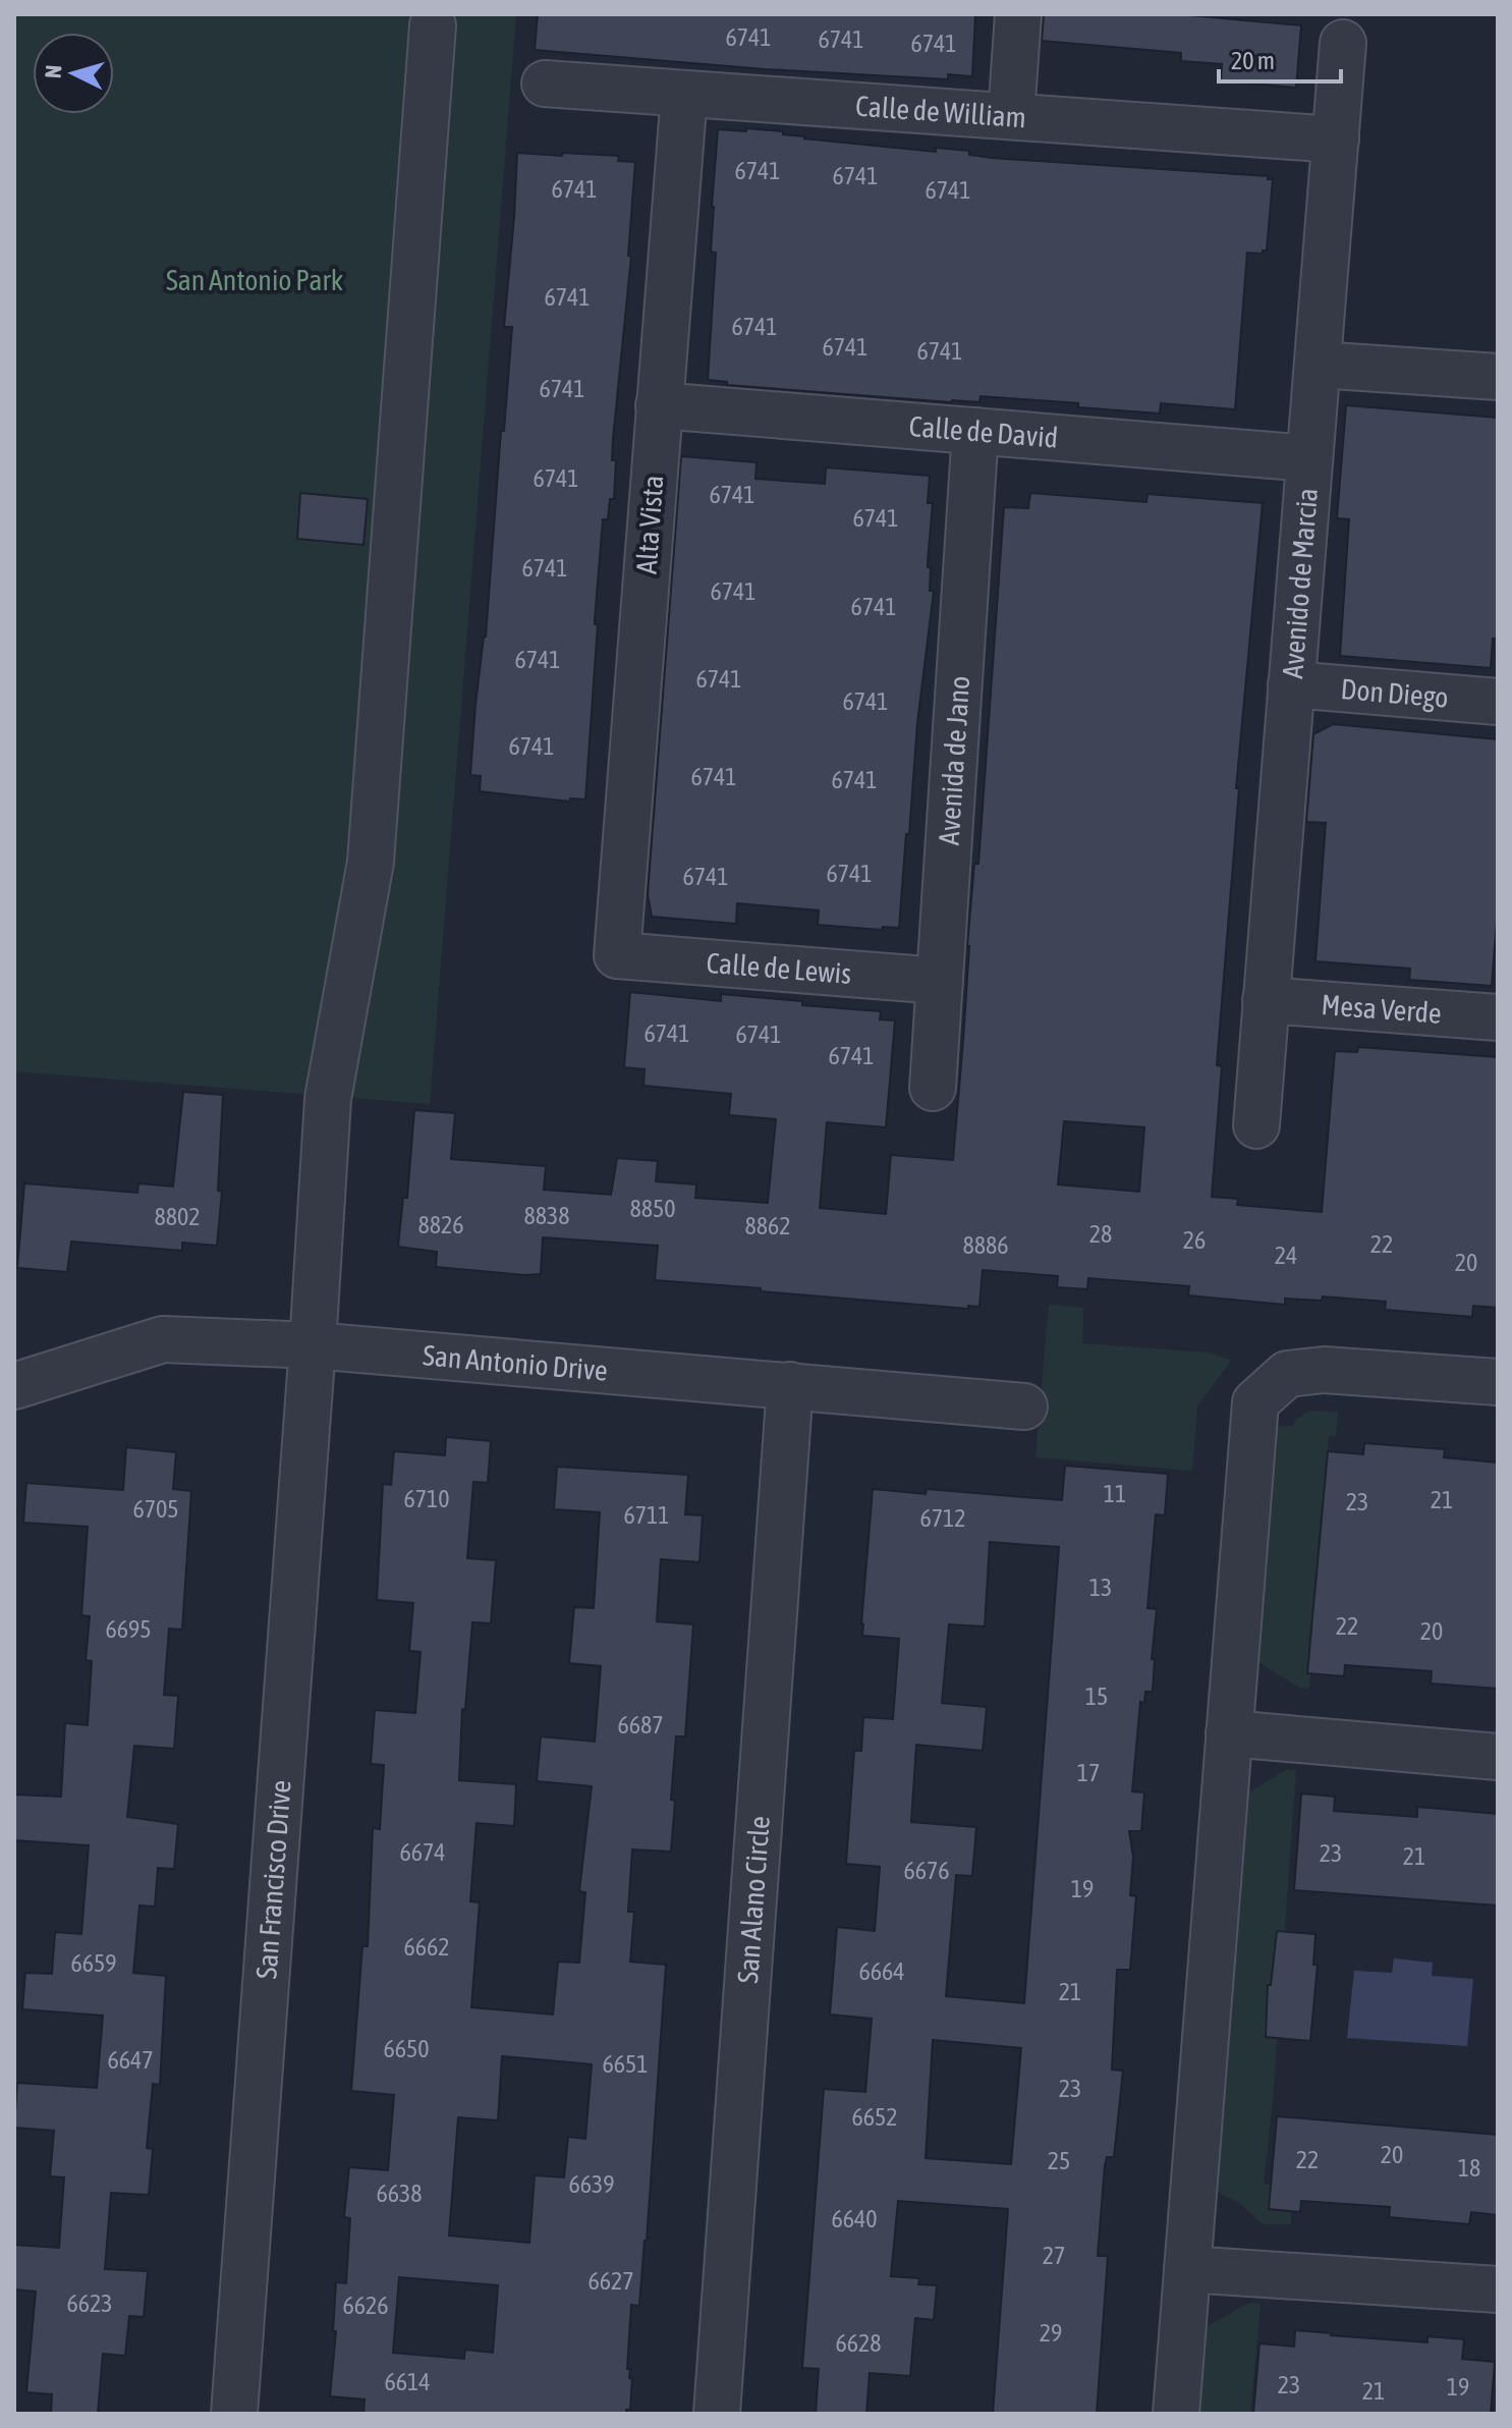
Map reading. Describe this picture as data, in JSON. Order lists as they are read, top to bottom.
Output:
{
  "streets": {
    "street": [
      "Calle de William",
      "Calle de David",
      "Alta Vista",
      "Avenido de Marcia",
      "Don Diego",
      "Avenida de Jano",
      "Calle de Lewis",
      "Mesa Verde",
      "San Antonio Drive",
      "San Francisco Drive",
      "San Alano Circle"
    ]
  },
  "crossings": [
    ["Calle de William", "Alta Vista"],
    ["Calle de William", "Avenido de Marcia"],
    ["Calle de David", "Alta Vista"],
    ["Calle de David", "Avenido de Marcia"],
    ["Calle de David", "Avenida de Jano"],
    ["Alta Vista", "Calle de Lewis"],
    ["Avenido de Marcia", "Don Diego"],
    ["Avenido de Marcia", "Mesa Verde"],
    ["Avenida de Jano", "Calle de Lewis"],
    ["San Antonio Drive", "San Francisco Drive"],
    ["San Antonio Drive", "San Alano Circle"]
  ],
  "parks": ["San Antonio Park"],
  "house_numbers": [
    "6741",
    "6741",
    "6741",
    "6741",
    "6741",
    "6741",
    "6741",
    "6741",
    "6741",
    "6741",
    "6741",
    "6741",
    "6741",
    "6741",
    "6741",
    "6741",
    "6741",
    "6741",
    "6741",
    "6741",
    "6741",
    "6741",
    "6741",
    "6741",
    "6741",
    "6741",
    "6741",
    "6741",
    "6741",
    "8850",
    "8838",
    "8802",
    "8826",
    "8862",
    "28",
    "26",
    "22",
    "8886",
    "24",
    "20",
    "11",
    "6710",
    "21",
    "23",
    "6705",
    "6711",
    "6712",
    "13",
    "22",
    "6695",
    "20",
    "15",
    "6687",
    "17",
    "6674",
    "23",
    "21",
    "6676",
    "19",
    "6662",
    "6659",
    "6664",
    "21",
    "6650",
    "6647",
    "6651",
    "23",
    "6652",
    "20",
    "22",
    "25",
    "18",
    "6639",
    "6638",
    "6640",
    "27",
    "6627",
    "6623",
    "6626",
    "29",
    "6628",
    "6614",
    "23",
    "19",
    "21"
  ],
  "scale_bar": "20 m",
  "north": "left"
}
